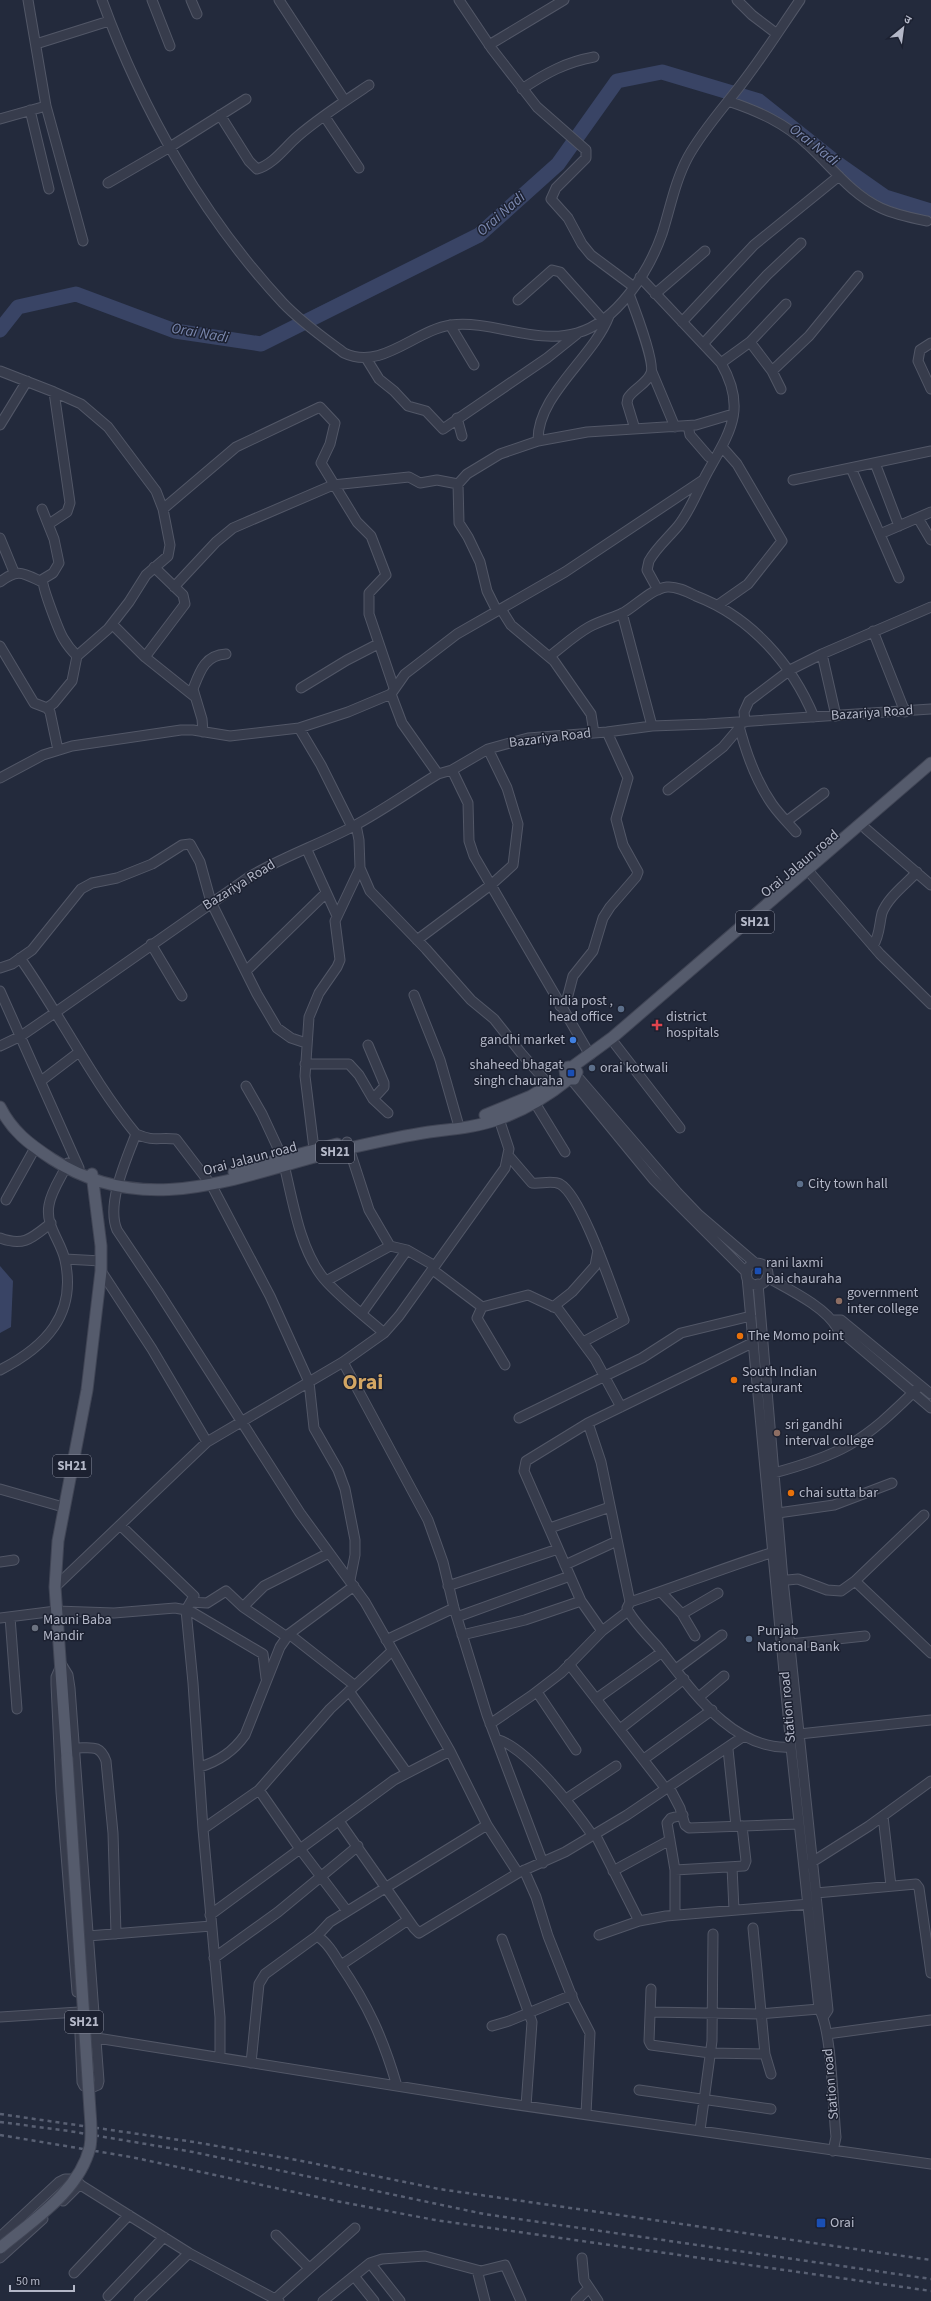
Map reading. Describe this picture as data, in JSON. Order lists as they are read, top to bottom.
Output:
{
  "streets": {
    "main road": ["Orai Jalaun road", "SH21"],
    "street": ["Bazariya Road", "Station road"]
  },
  "crossings": [
    ["Orai Jalaun road", "SH21"]
  ],
  "districts": ["Orai"],
  "water": ["Orai Nadi"],
  "places": {
    "other": [
      "india post , head office",
      "gandhi market",
      "orai kotwali",
      "City town hall",
      "government inter college",
      "The Momo point",
      "South Indian restaurant",
      "sri gandhi interval college",
      "chai sutta bar",
      "Mauni Baba Mandir",
      "Punjab National Bank"
    ],
    "health": ["district hospitals"],
    "transit": ["shaheed bhagat singh chauraha", "rani laxmi bai chauraha", "Orai"]
  },
  "scale_bar": "50 m",
  "north": "top right"
}
